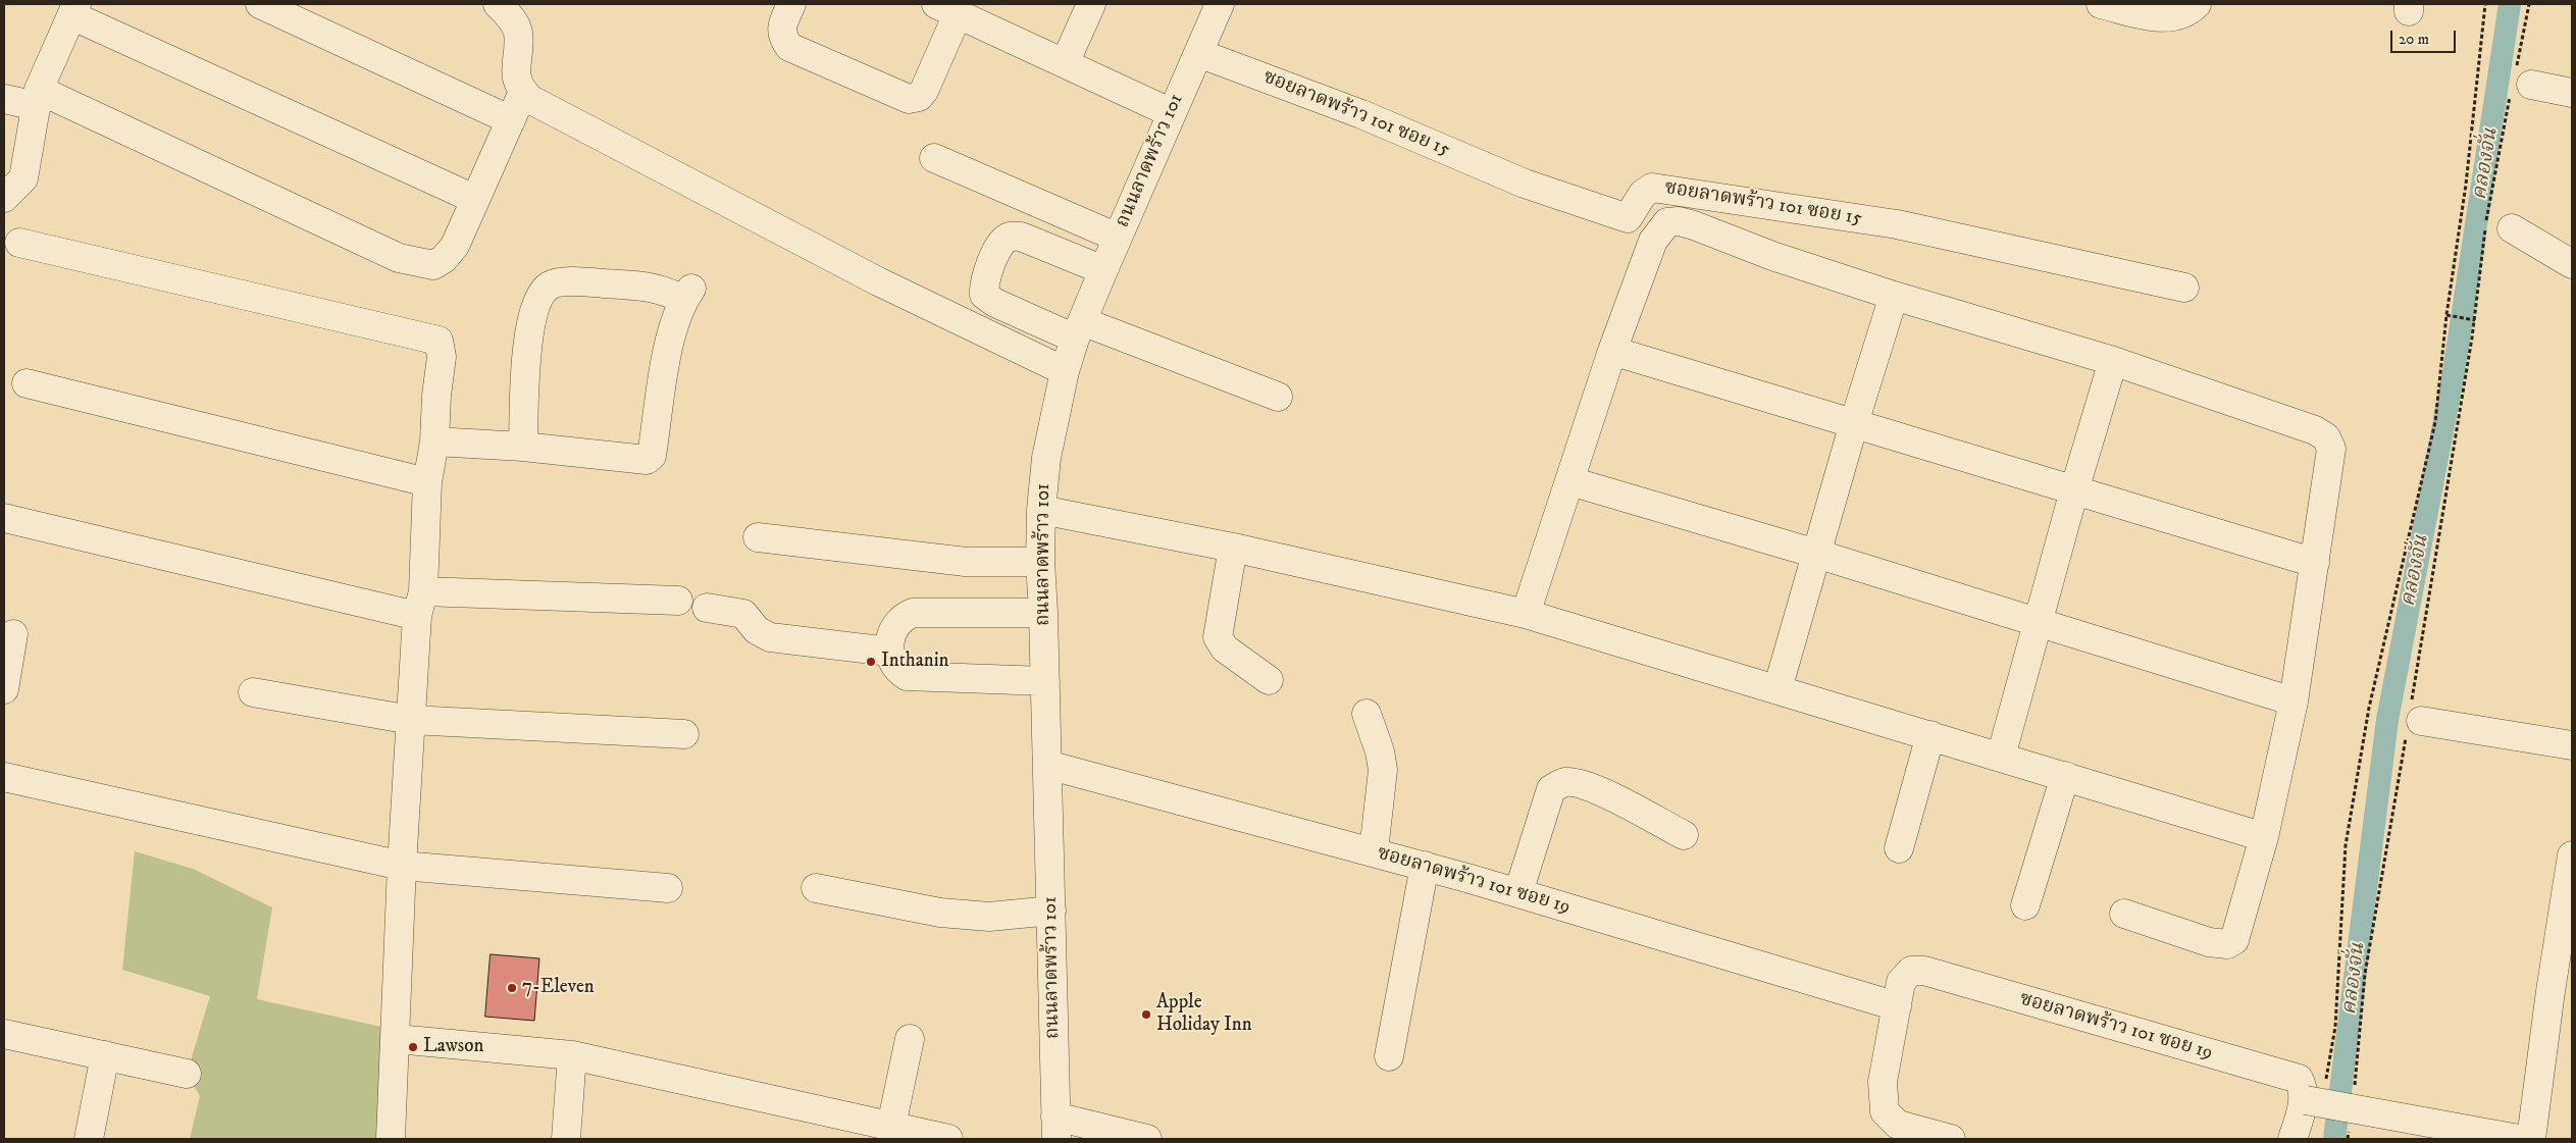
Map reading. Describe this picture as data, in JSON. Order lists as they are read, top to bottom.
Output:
{
  "streets": {
    "street": ["ซอยลาดพร้าว 101 ซอย 15", "ถนนลาดพร้าว 101", "ซอยลาดพร้าว 101 ซอย 19"]
  },
  "crossings": [
    ["ซอยลาดพร้าว 101 ซอย 15", "ถนนลาดพร้าว 101"],
    ["ถนนลาดพร้าว 101", "ซอยลาดพร้าว 101 ซอย 19"]
  ],
  "water": ["คลองจั่น"],
  "places": [
    "Inthanin",
    "7-Eleven",
    "Apple Holiday Inn",
    "Lawson"
  ],
  "scale_bar": "20 m"
}
